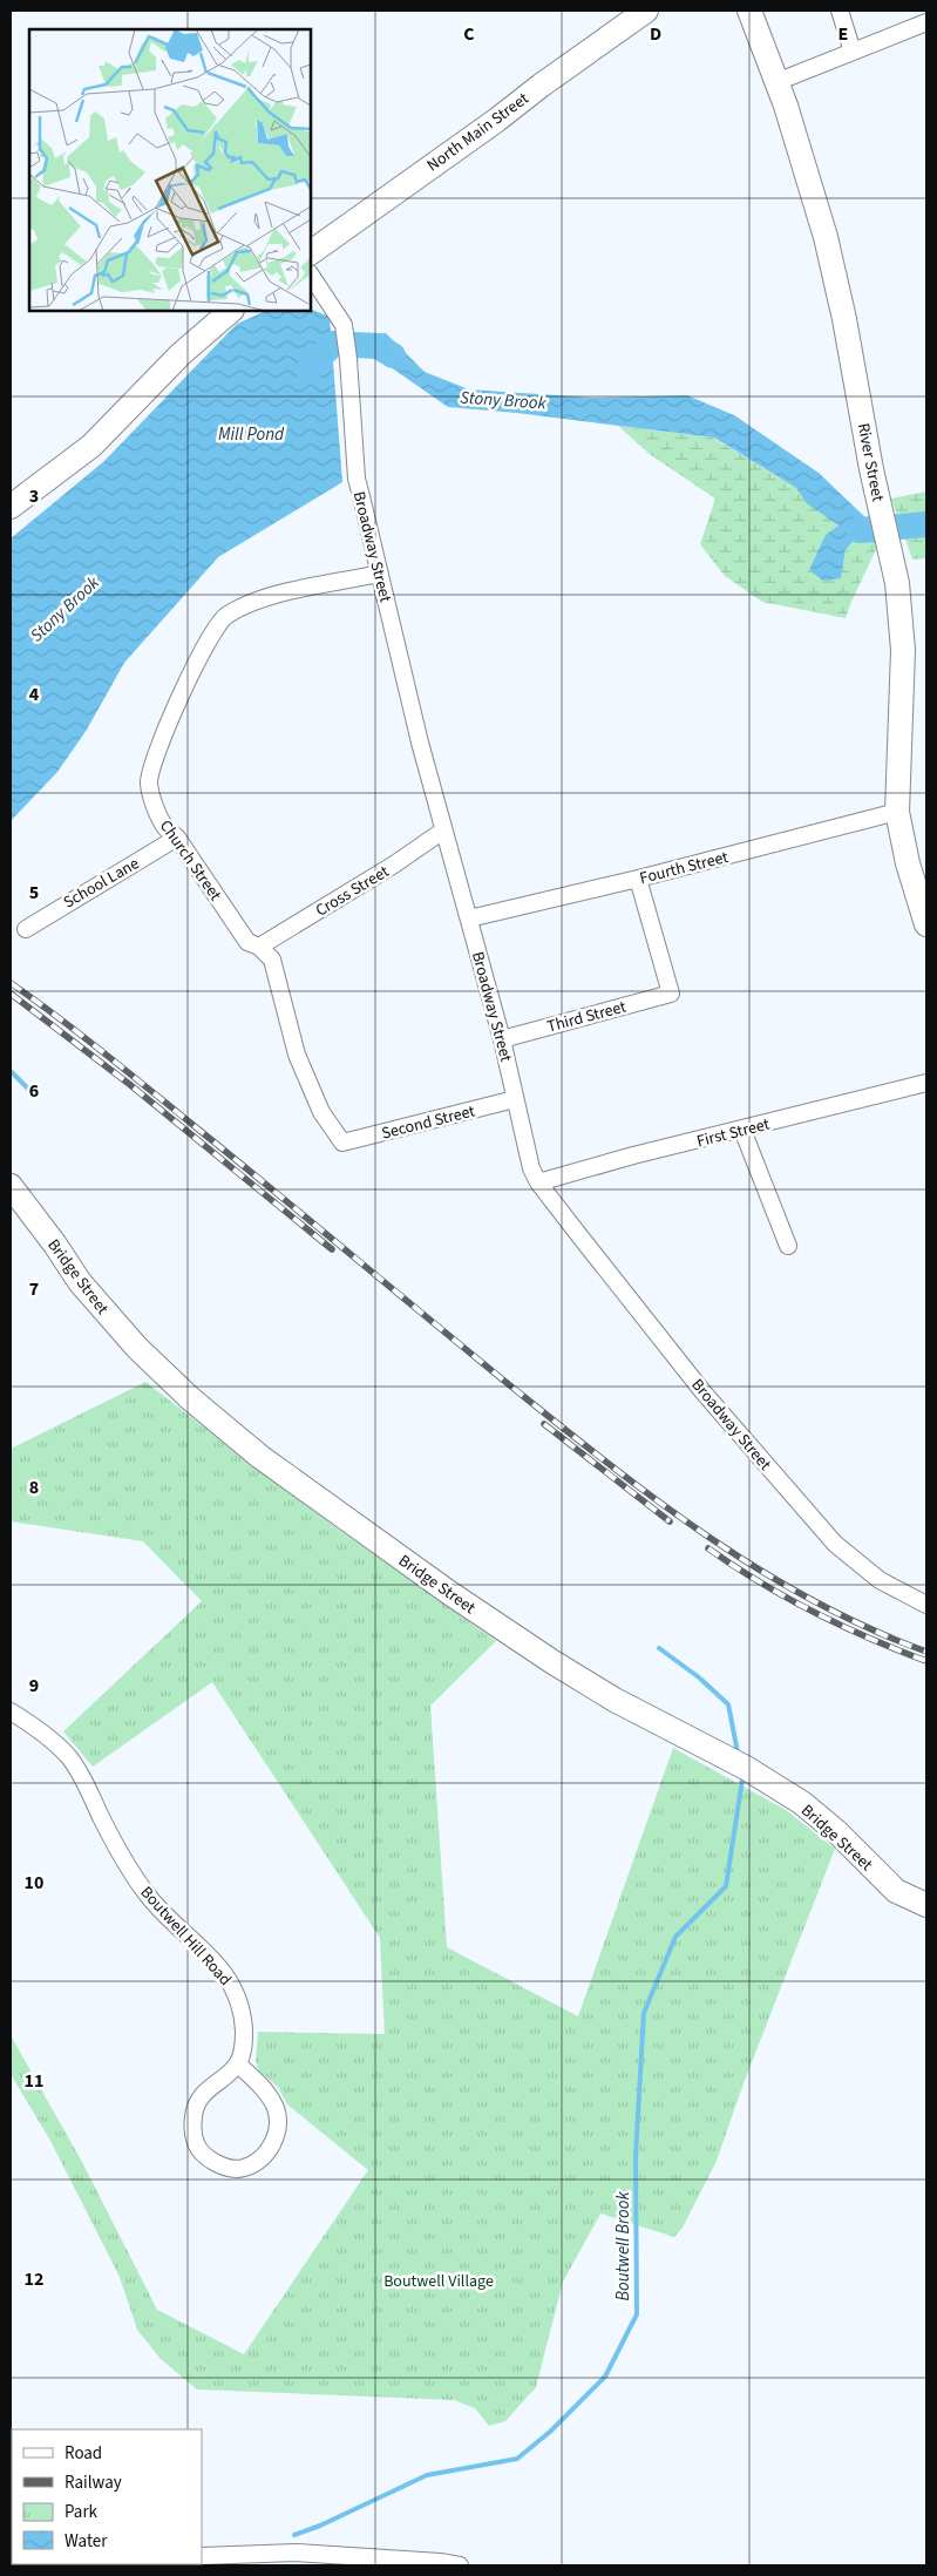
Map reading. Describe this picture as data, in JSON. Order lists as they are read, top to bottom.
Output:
{
  "streets": {
    "main road": ["North Main Street", "River Street", "Bridge Street"],
    "street": [
      "Broadway Street",
      "Church Street",
      "Fourth Street",
      "School Lane",
      "Cross Street",
      "Third Street",
      "Second Street",
      "First Street",
      "Boutwell Hill Road"
    ]
  },
  "crossings": [
    ["River Street", "Fourth Street"],
    ["Broadway Street", "Church Street"],
    ["Broadway Street", "Fourth Street"],
    ["Broadway Street", "Cross Street"],
    ["Broadway Street", "Third Street"],
    ["Broadway Street", "Second Street"],
    ["Broadway Street", "First Street"],
    ["Church Street", "School Lane"],
    ["Church Street", "Cross Street"],
    ["Church Street", "Second Street"],
    ["Fourth Street", "Third Street"]
  ],
  "water": ["Stony Brook", "Mill Pond", "Boutwell Brook"],
  "parks": ["Boutwell Village"],
  "legend": [
    "Road",
    "Railway",
    "Park",
    "Water"
  ],
  "grid": {
    "columns": ["C", "D", "E"],
    "rows": [
      "3",
      "4",
      "5",
      "6",
      "7",
      "8",
      "9",
      "10",
      "11",
      "12"
    ]
  }
}
